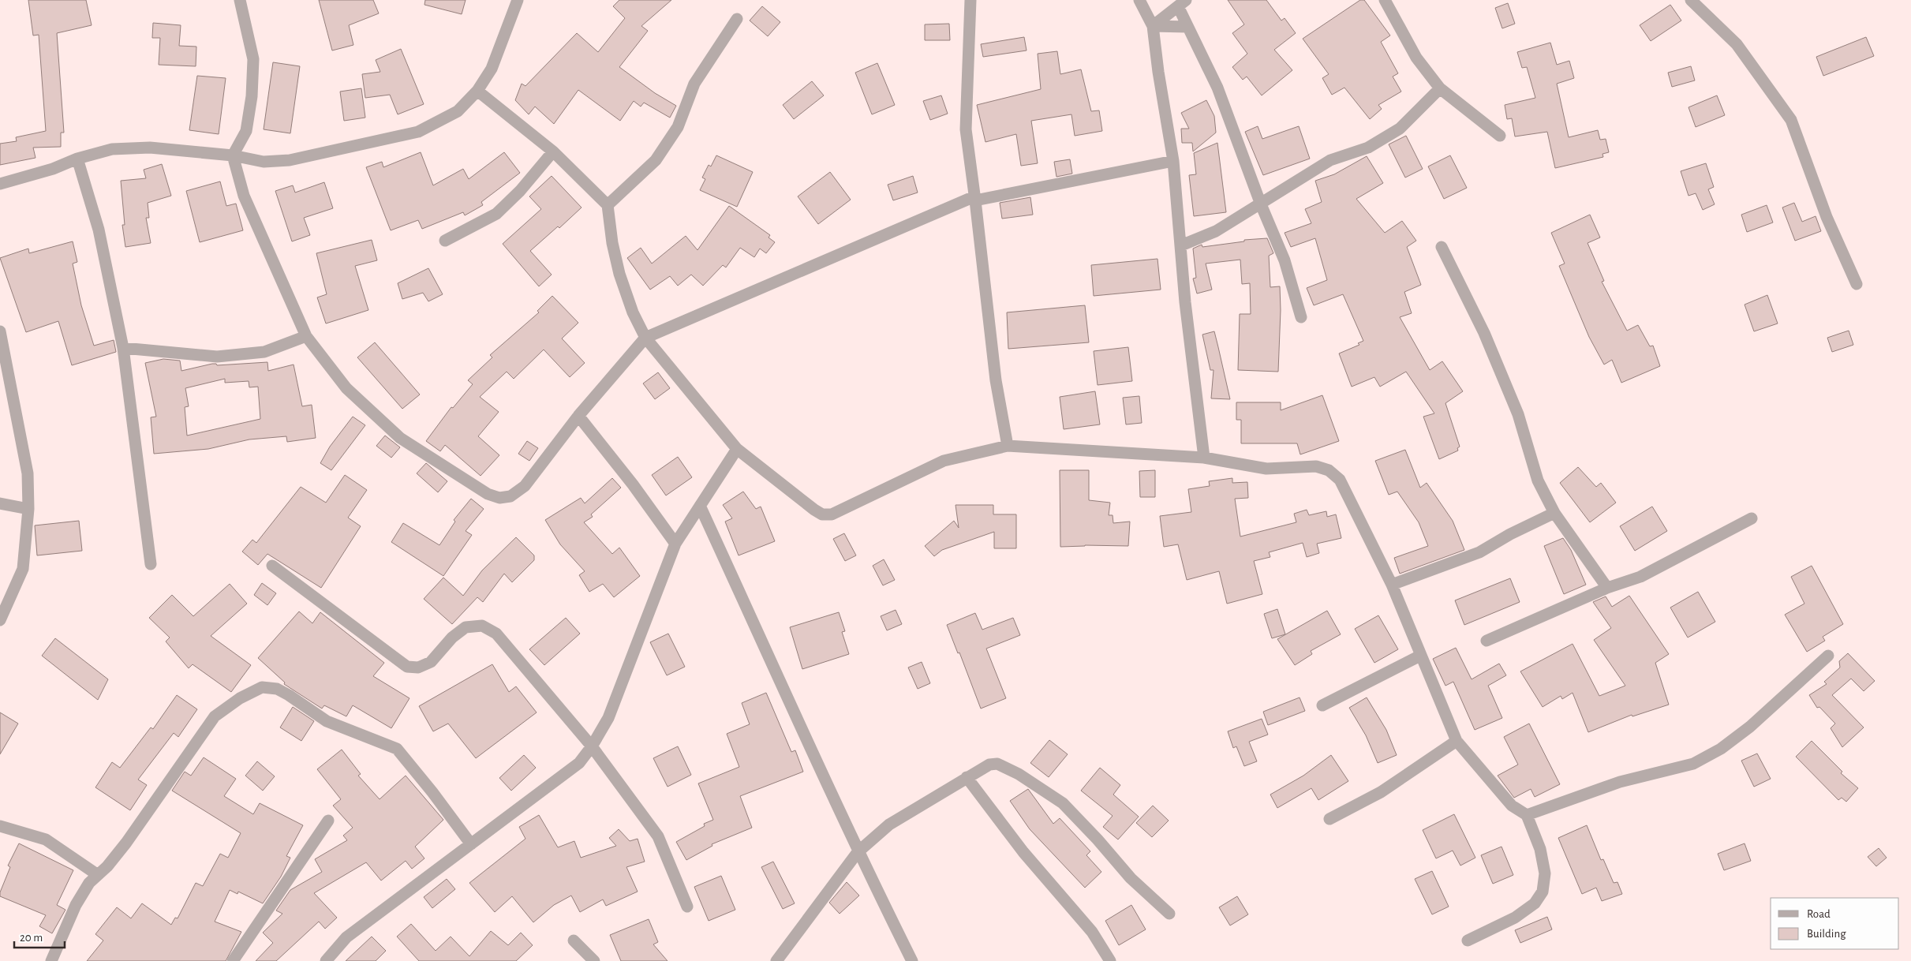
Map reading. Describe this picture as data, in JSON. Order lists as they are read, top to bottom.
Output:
{
  "legend": ["Road", "Building"],
  "scale_bar": "20 m"
}
